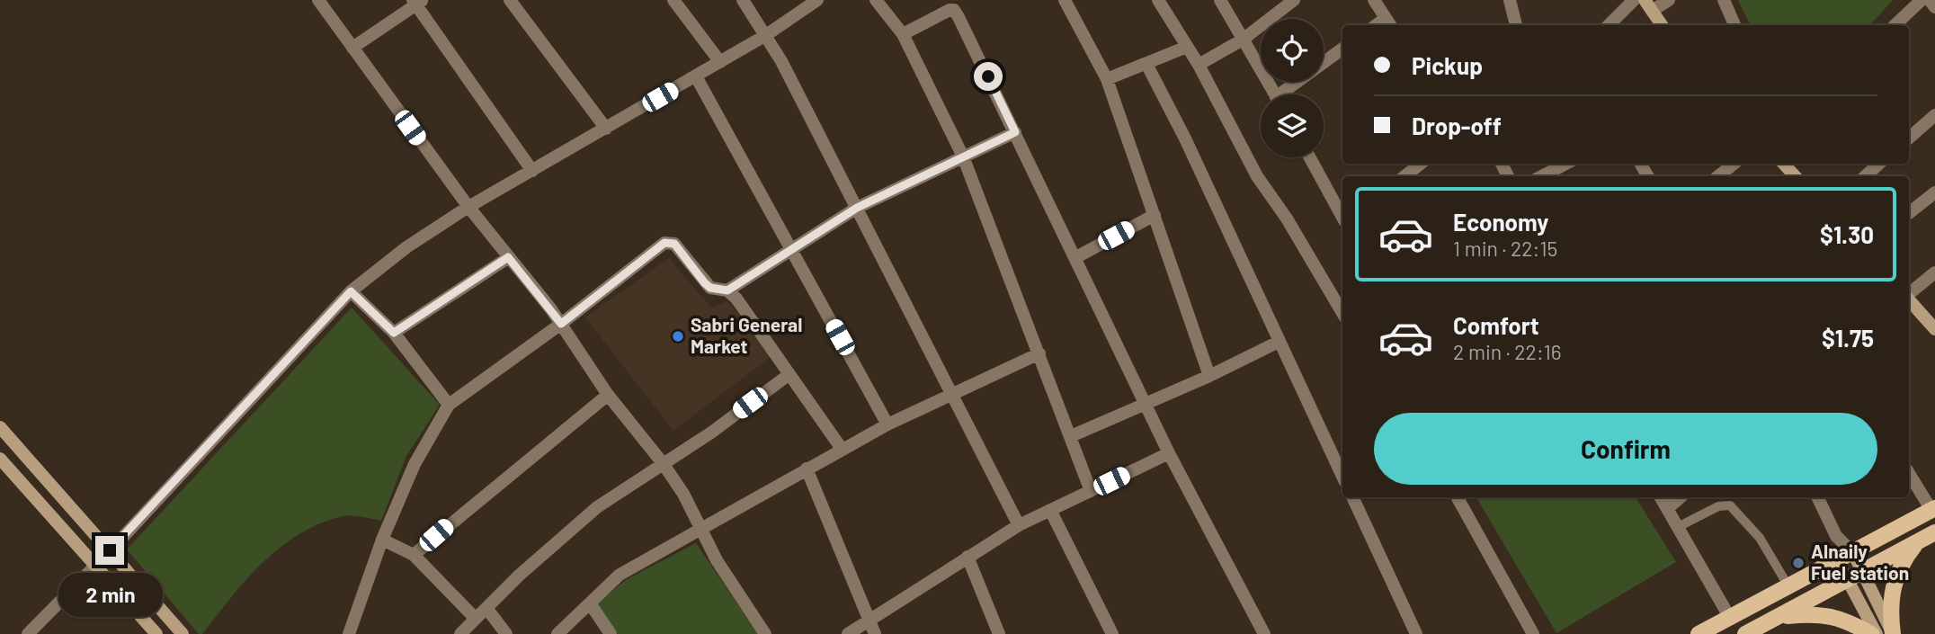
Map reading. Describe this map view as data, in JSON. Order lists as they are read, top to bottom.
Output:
{
  "places": ["Sabri General Market", "Alnaily Fuel station"],
  "page": {
    "banner": ["Pickup", "Drop-off"],
    "list": [
      {
        "name": "Economy",
        "note": "1 min · 22:15",
        "value": "$1.30"
      },
      {
        "name": "Comfort",
        "note": "2 min · 22:16",
        "value": "$1.75"
      }
    ],
    "buttons": "Confirm",
    "bubble": "2 min"
  }
}
